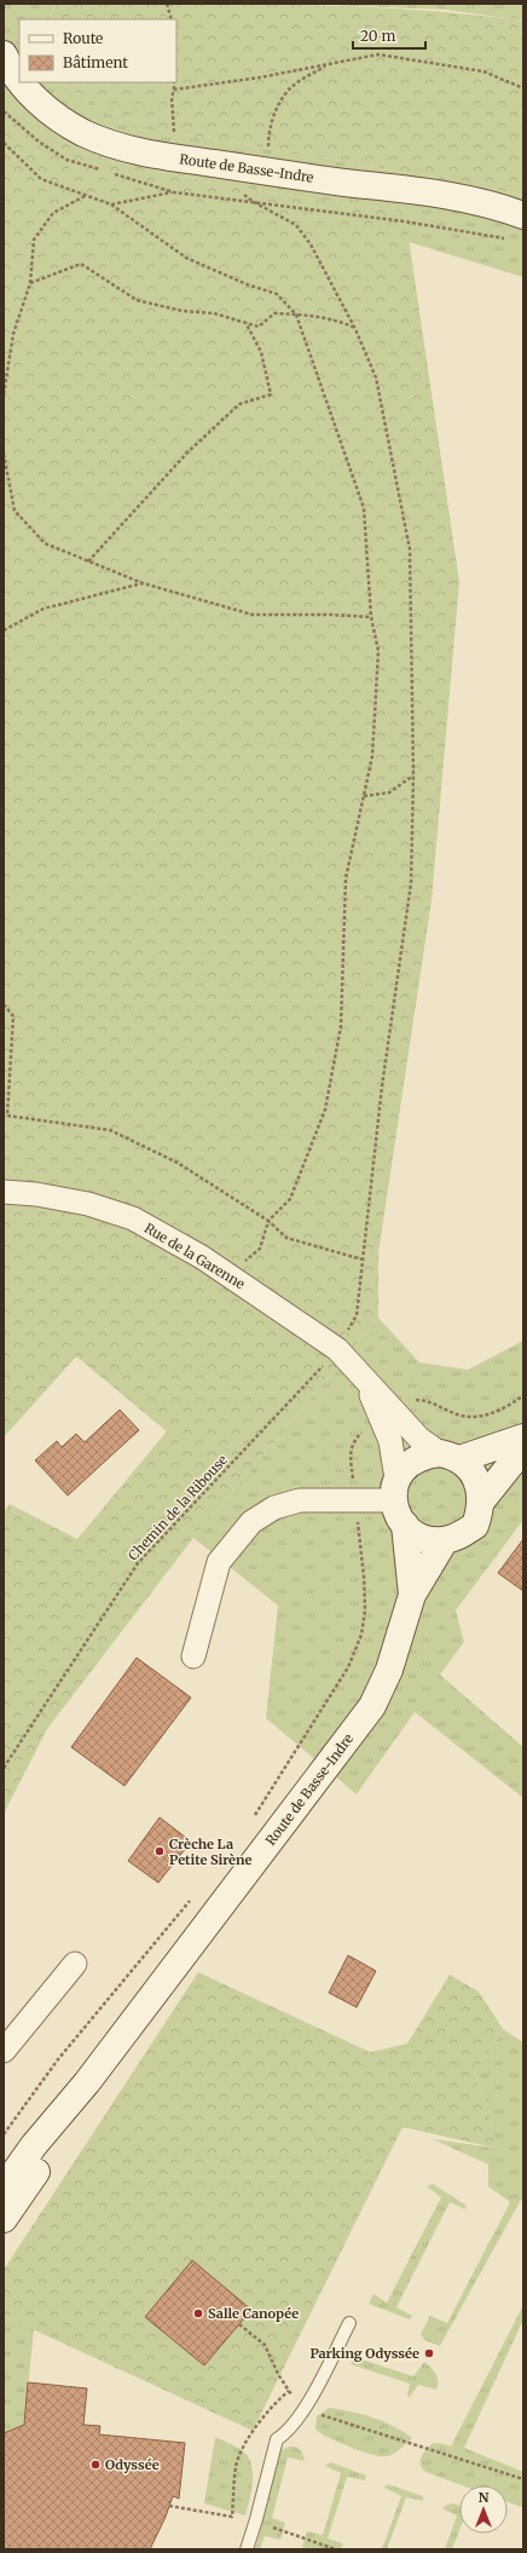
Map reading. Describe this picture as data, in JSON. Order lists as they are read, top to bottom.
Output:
{
  "streets": {
    "main road": ["Route de Basse-Indre"],
    "street": ["Rue de la Garenne"],
    "path": ["Chemin de la Ribouse"]
  },
  "crossings": [
    ["Route de Basse-Indre", "Rue de la Garenne"],
    ["Rue de la Garenne", "Chemin de la Ribouse"]
  ],
  "places": [
    "Crèche La Petite Sirène",
    "Salle Canopée",
    "Parking Odyssée",
    "Odyssée"
  ],
  "legend": ["Route", "Bâtiment"],
  "scale_bar": "20 m",
  "north": "top"
}
